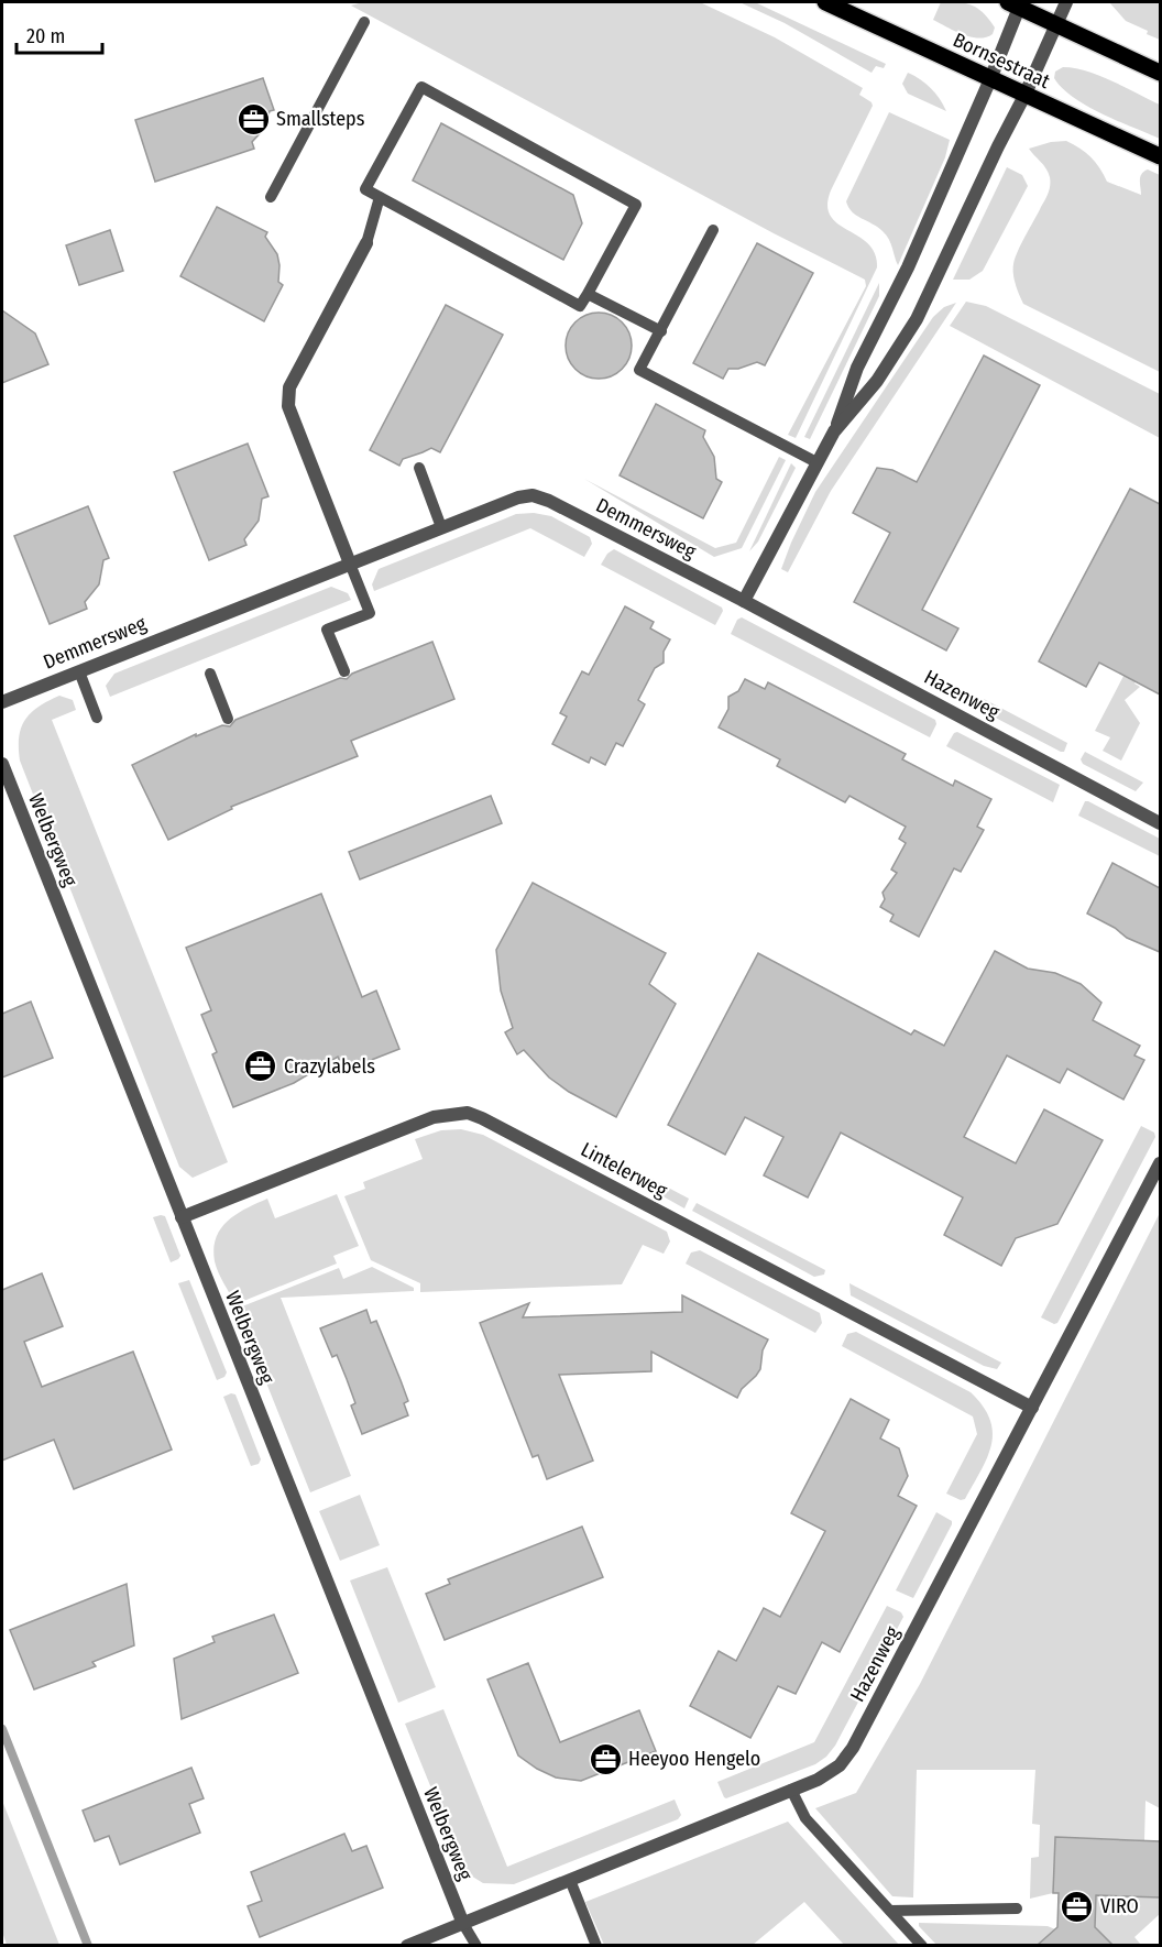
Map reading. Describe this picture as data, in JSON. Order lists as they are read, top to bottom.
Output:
{
  "streets": {
    "main road": ["Bornsestraat"],
    "street": [
      "Demmersweg",
      "Hazenweg",
      "Welbergweg",
      "Lintelerweg"
    ]
  },
  "crossings": [
    ["Demmersweg", "Hazenweg"],
    ["Hazenweg", "Welbergweg"],
    ["Hazenweg", "Lintelerweg"],
    ["Welbergweg", "Lintelerweg"]
  ],
  "places": {
    "office": [
      "Smallsteps",
      "Crazylabels",
      "Heeyoo Hengelo",
      "VIRO"
    ]
  },
  "scale_bar": "20 m"
}
